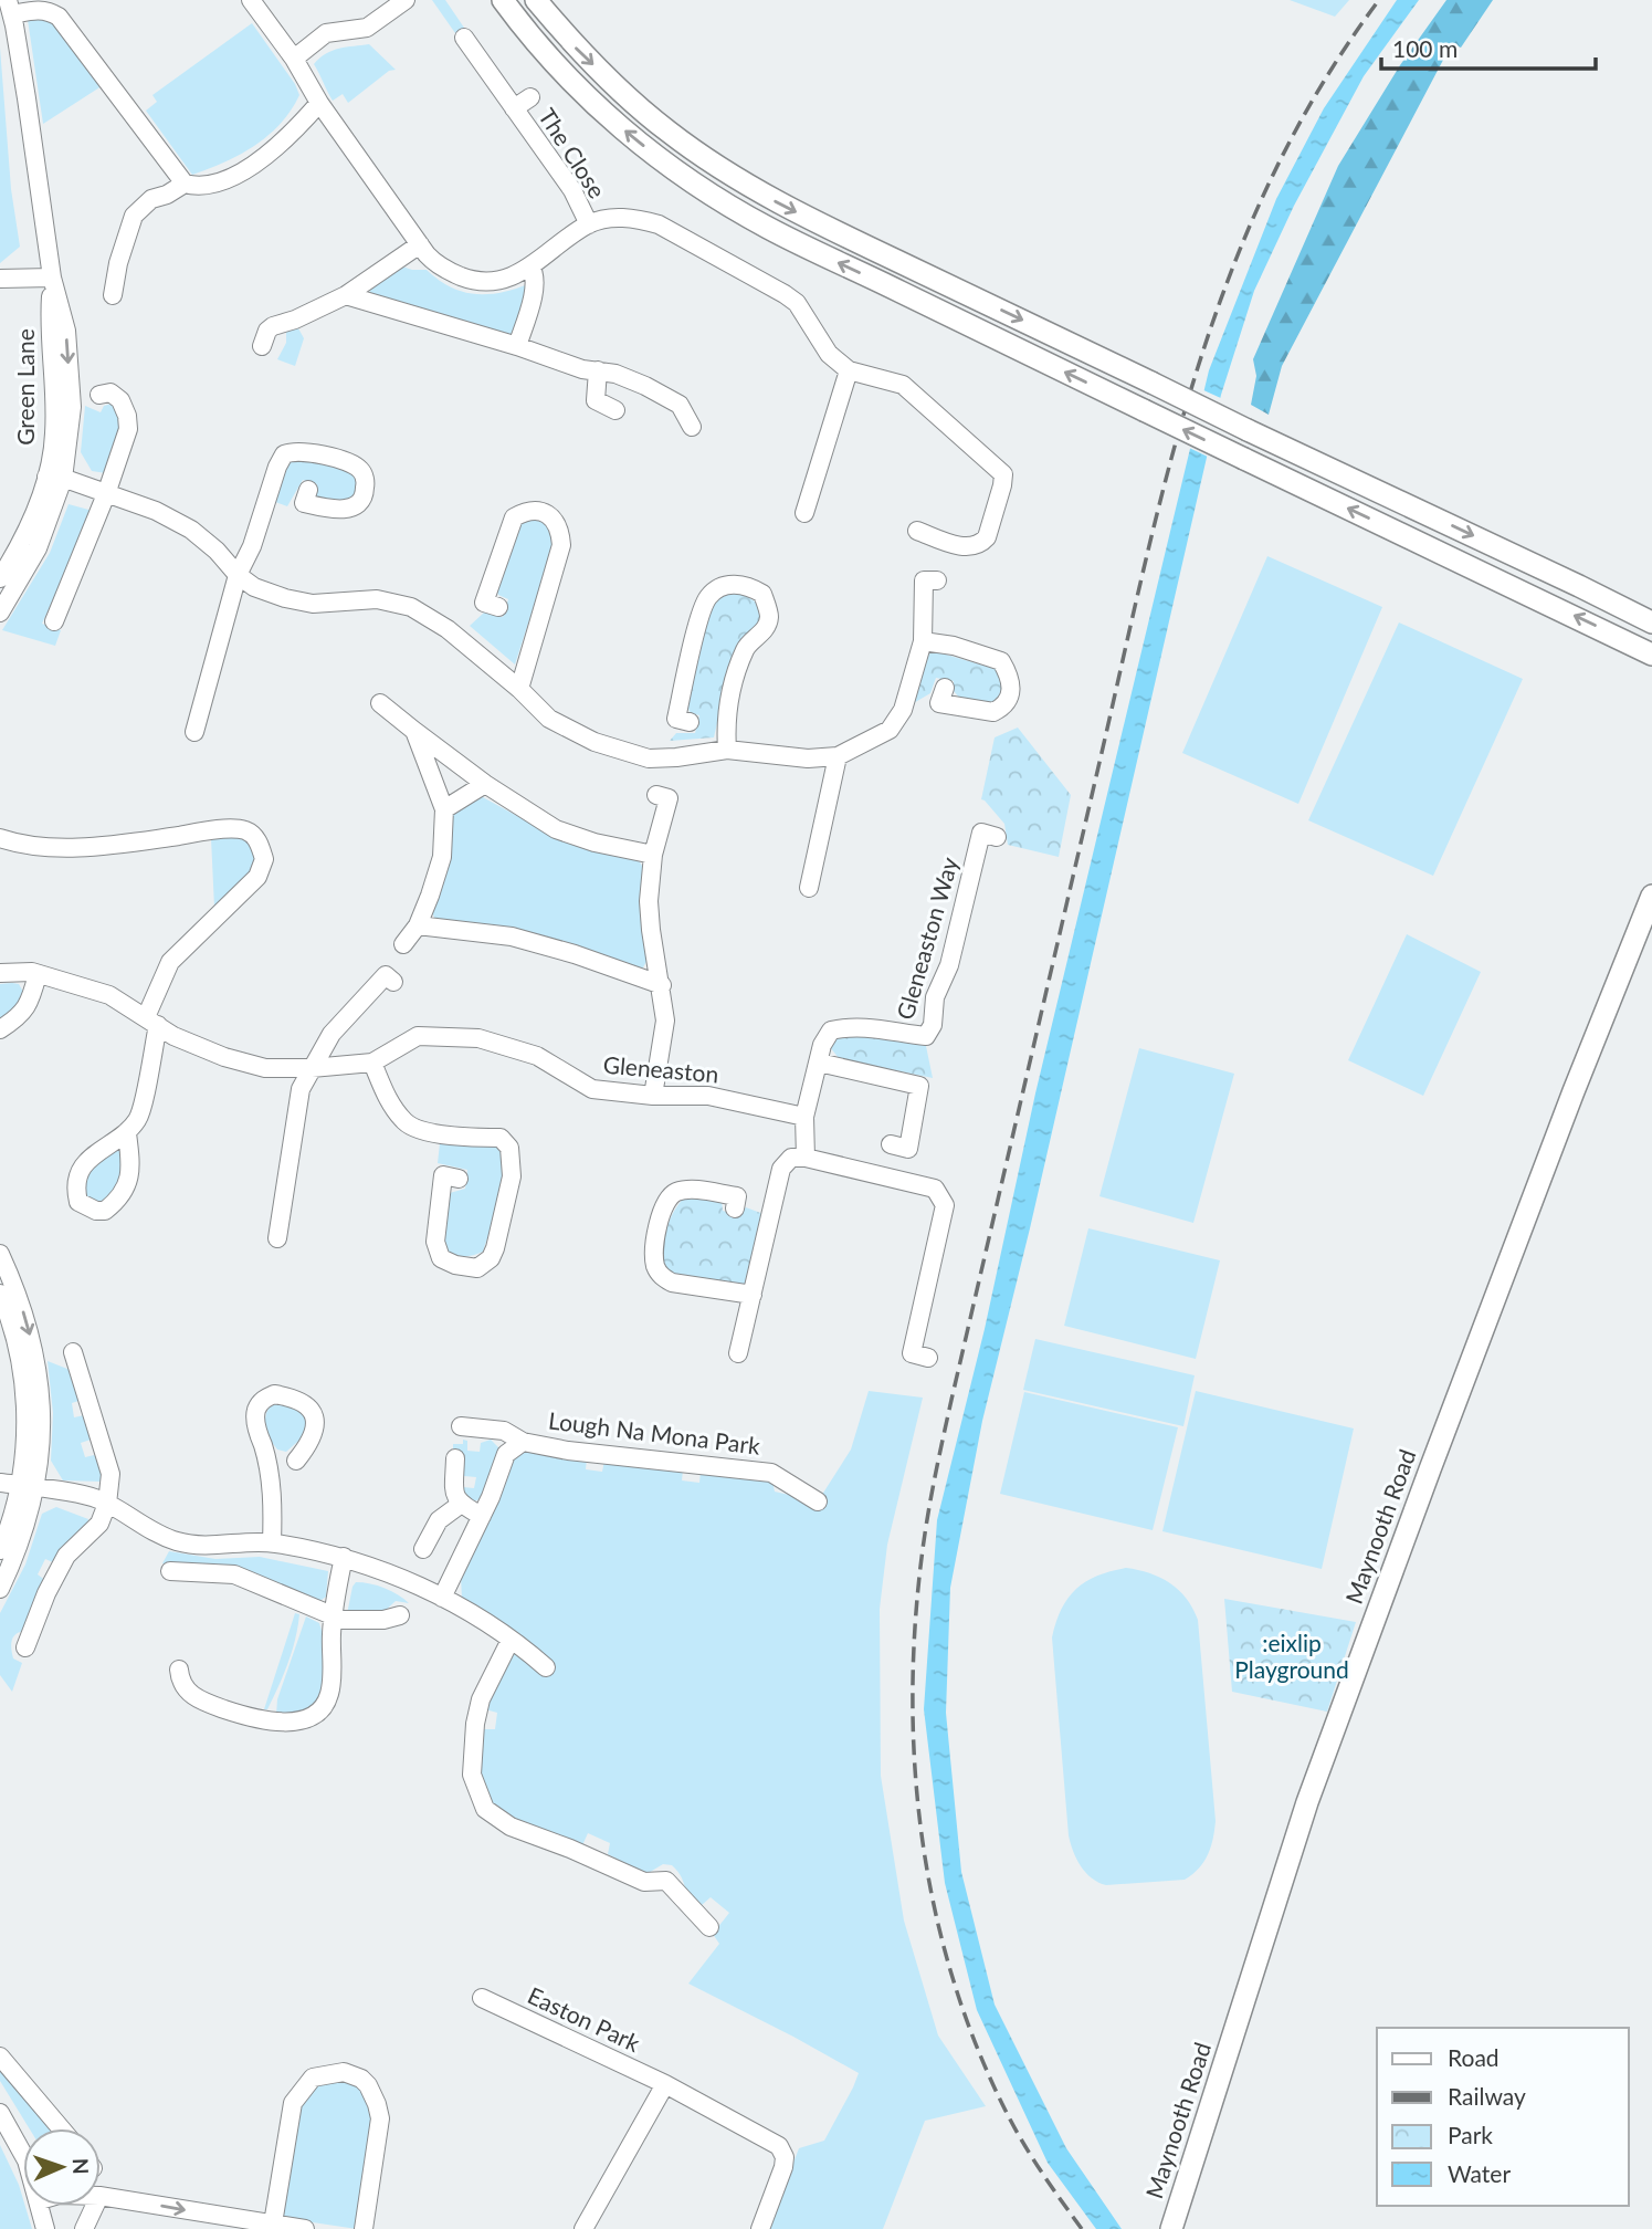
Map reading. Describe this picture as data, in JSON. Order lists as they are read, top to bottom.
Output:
{
  "streets": {
    "main road": ["Maynooth Road"],
    "street": [
      "The Close",
      "Green Lane",
      "Gleneaston Way",
      "Gleneaston",
      "Lough Na Mona Park",
      "Easton Park"
    ]
  },
  "crossings": [
    ["Gleneaston Way", "Gleneaston"]
  ],
  "parks": [":eixlip Playground"],
  "legend": [
    "Road",
    "Railway",
    "Park",
    "Water"
  ],
  "scale_bar": "100 m",
  "north": "right"
}
